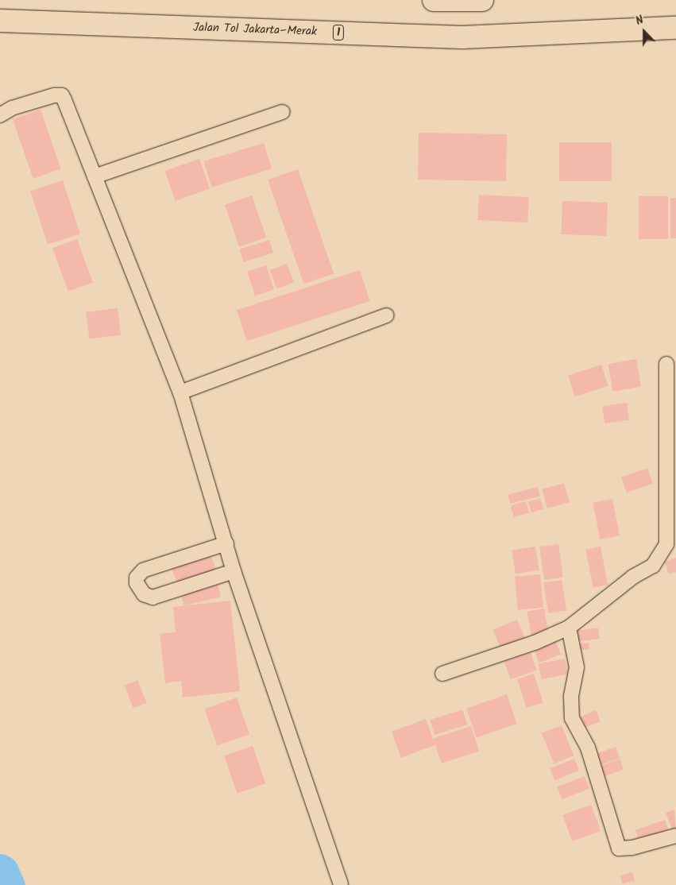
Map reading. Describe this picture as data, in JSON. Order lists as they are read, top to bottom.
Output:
{
  "streets": {
    "highway": ["Jalan Tol Jakarta–Merak", "1"]
  },
  "north": "top"
}
